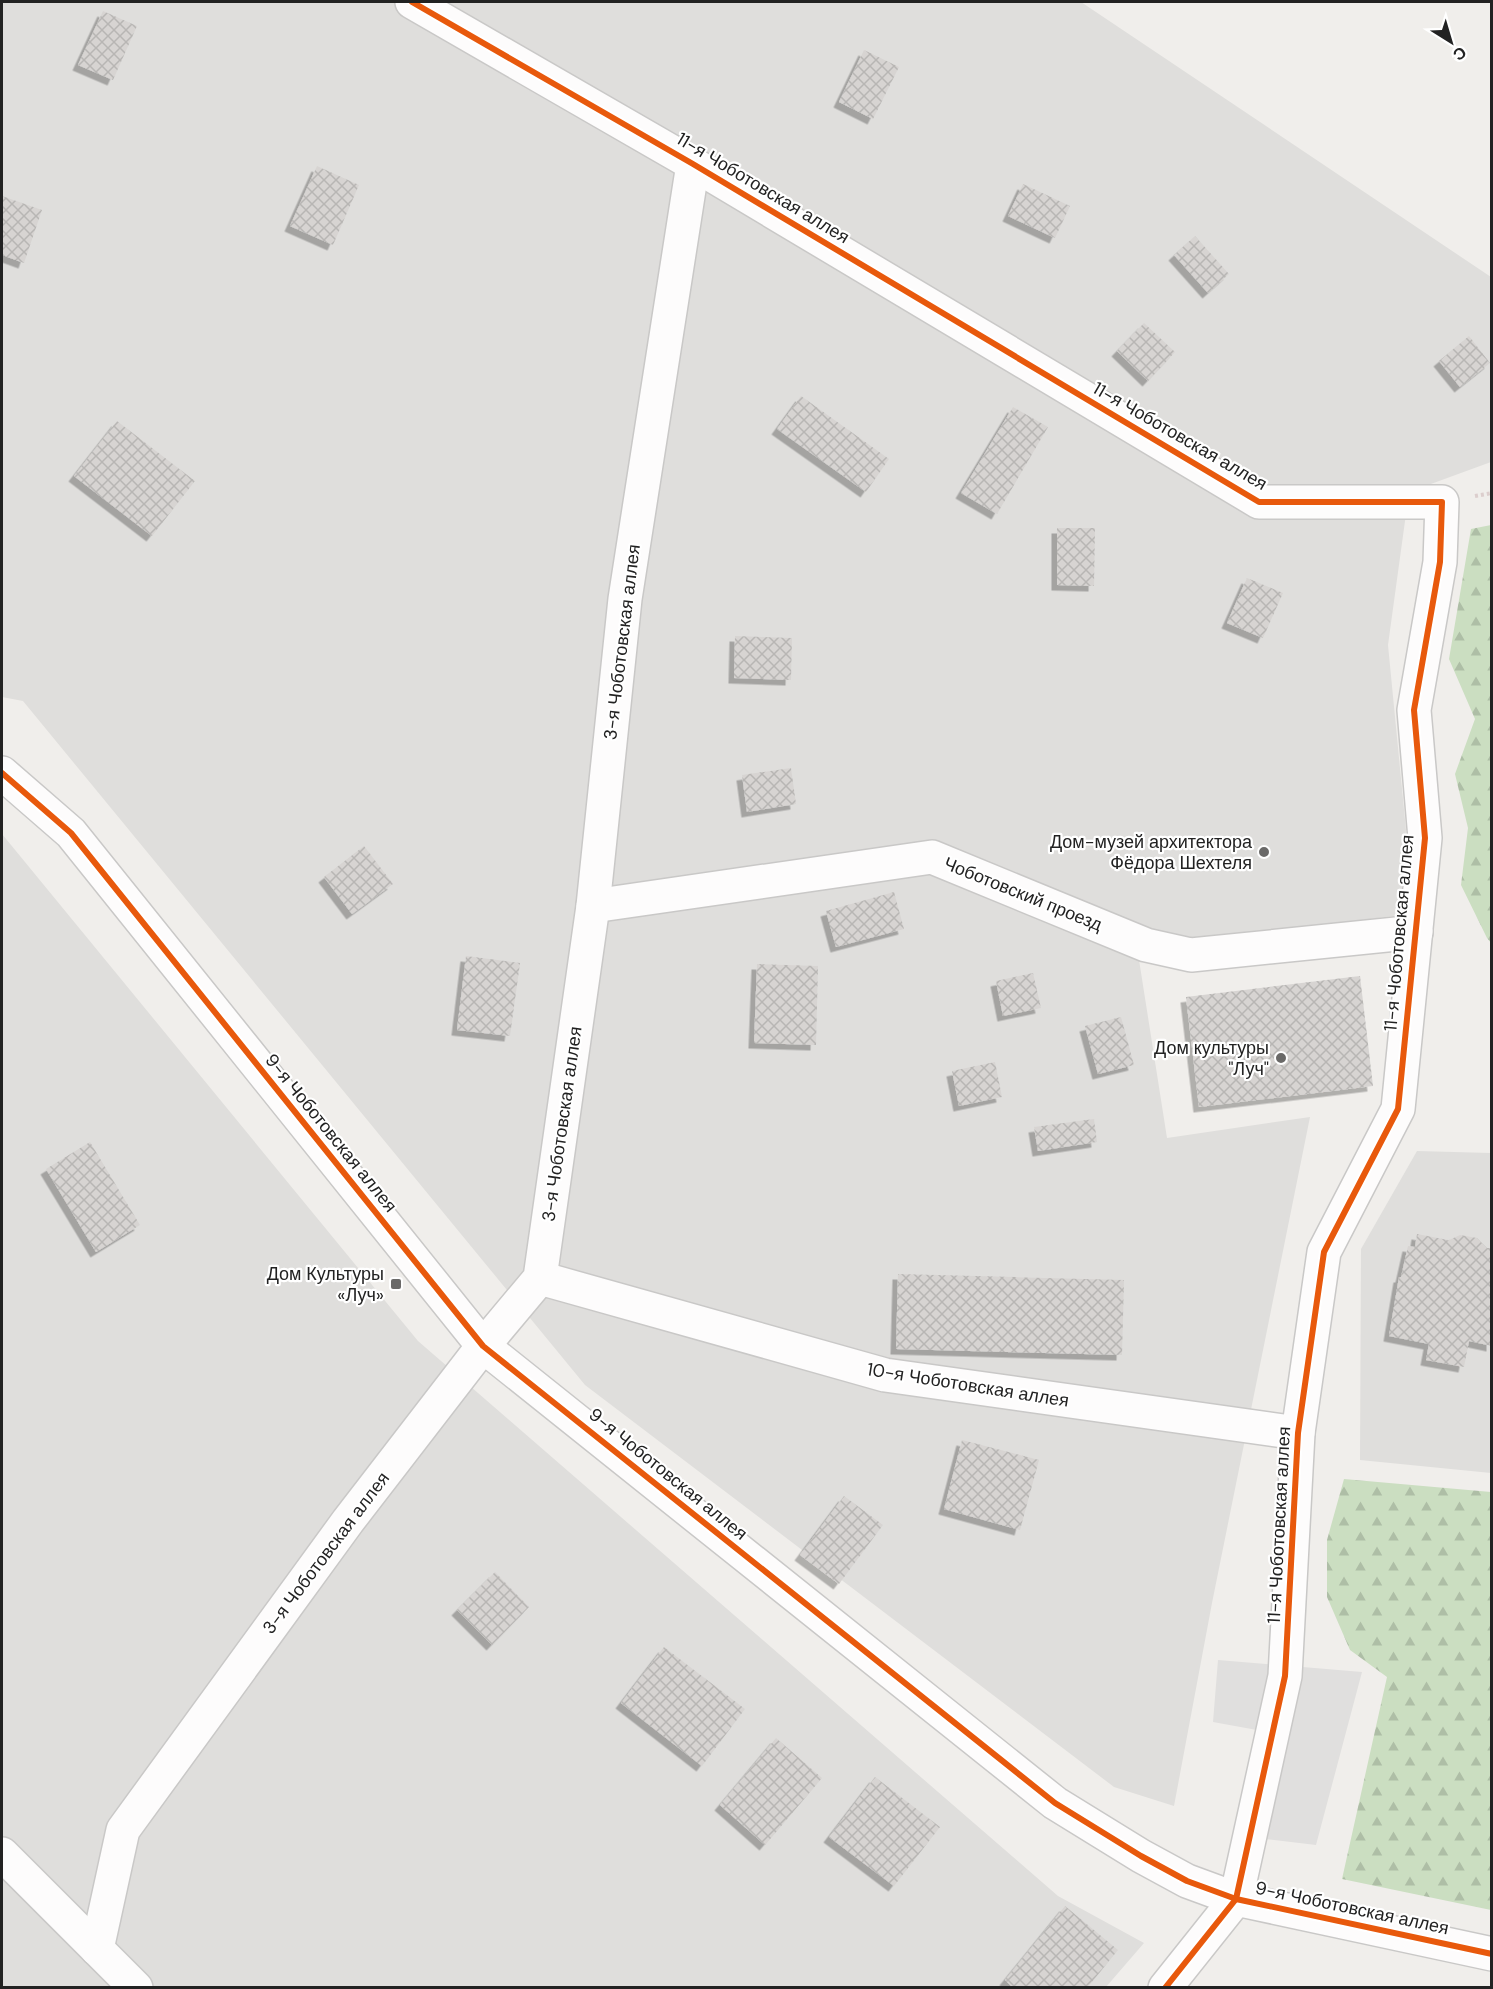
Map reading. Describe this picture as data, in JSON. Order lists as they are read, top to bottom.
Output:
{
  "streets": {
    "street": [
      "11-я Чоботовская аллея",
      "3-я Чоботовская аллея",
      "Чоботовский проезд",
      "9-я Чоботовская аллея",
      "10-я Чоботовская аллея"
    ]
  },
  "crossings": [
    ["11-я Чоботовская аллея", "3-я Чоботовская аллея"],
    ["11-я Чоботовская аллея", "Чоботовский проезд"],
    ["11-я Чоботовская аллея", "9-я Чоботовская аллея"],
    ["11-я Чоботовская аллея", "10-я Чоботовская аллея"],
    ["3-я Чоботовская аллея", "Чоботовский проезд"],
    ["3-я Чоботовская аллея", "9-я Чоботовская аллея"],
    ["3-я Чоботовская аллея", "10-я Чоботовская аллея"]
  ],
  "places": {
    "other": ["Дом-музей архитектора Фёдора Шехтеля", "Дом культуры \"Луч\""],
    "transit": ["Дом Культуры «Луч»"]
  },
  "north": "bottom right"
}
